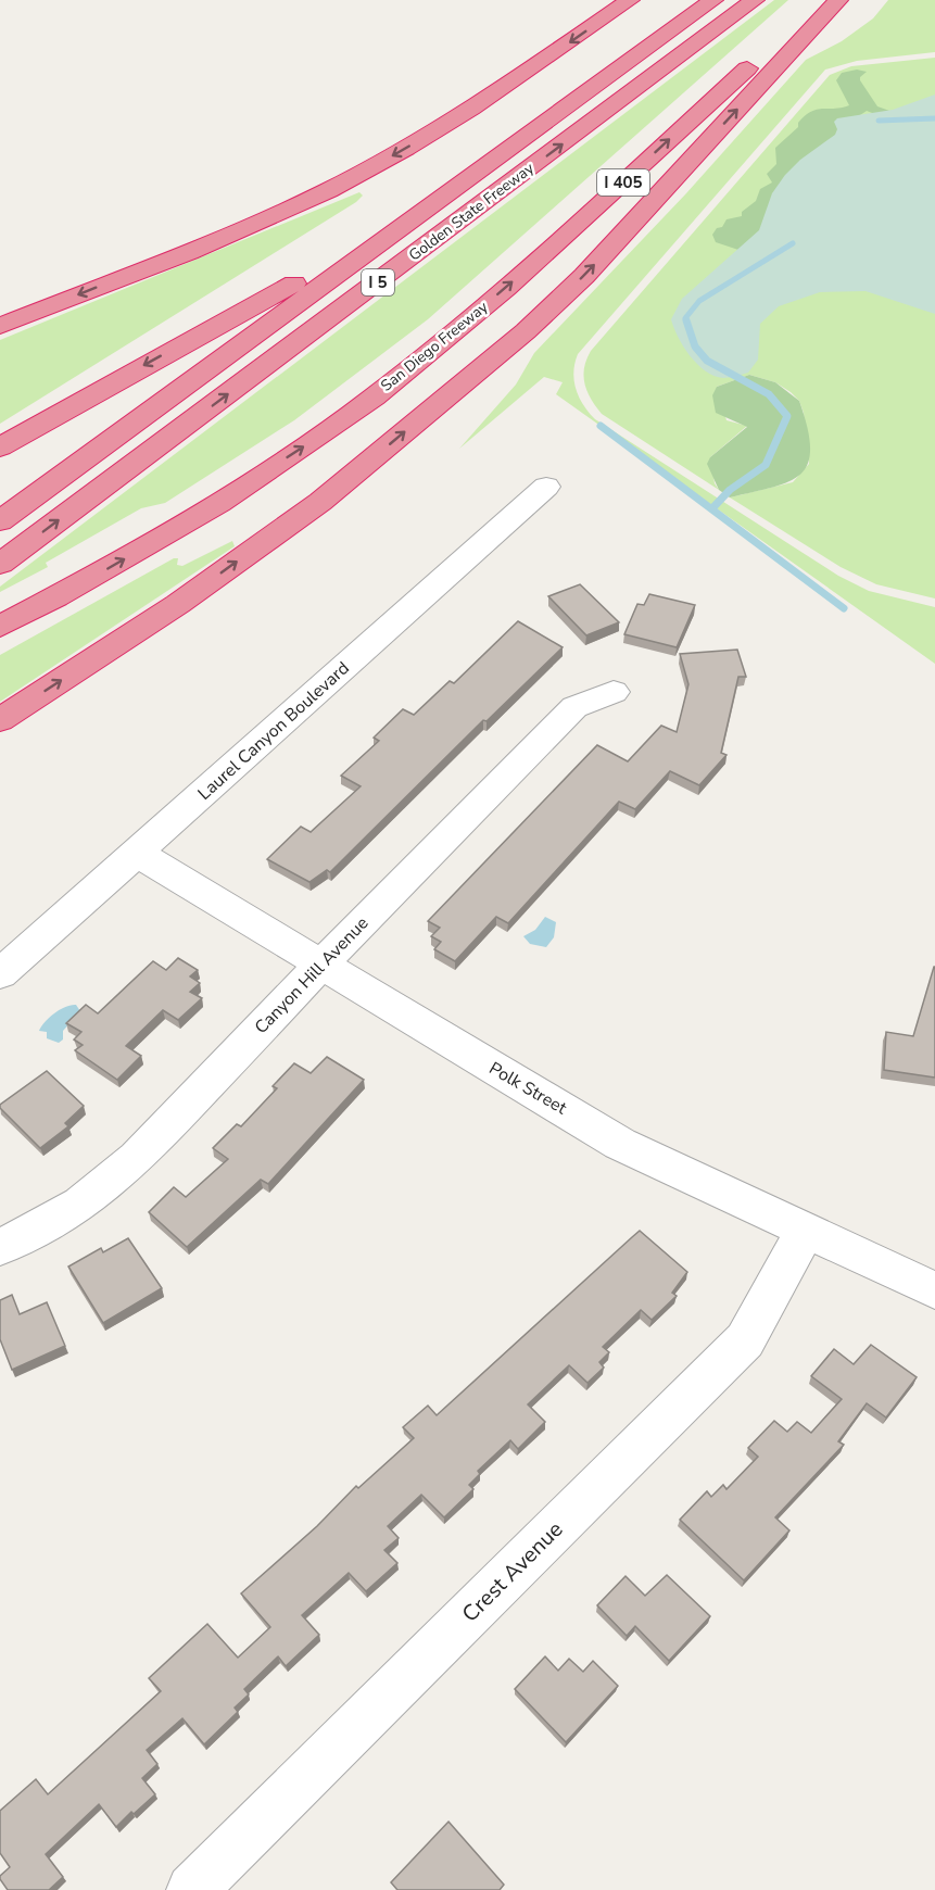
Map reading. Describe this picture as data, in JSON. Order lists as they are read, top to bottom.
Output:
{
  "streets": {
    "highway": [
      "I 405",
      "Golden State Freeway",
      "I 5",
      "San Diego Freeway"
    ],
    "street": [
      "Laurel Canyon Boulevard",
      "Canyon Hill Avenue",
      "Polk Street",
      "Crest Avenue"
    ]
  },
  "crossings": [
    ["Laurel Canyon Boulevard", "Polk Street"],
    ["Canyon Hill Avenue", "Polk Street"],
    ["Polk Street", "Crest Avenue"]
  ]
}
